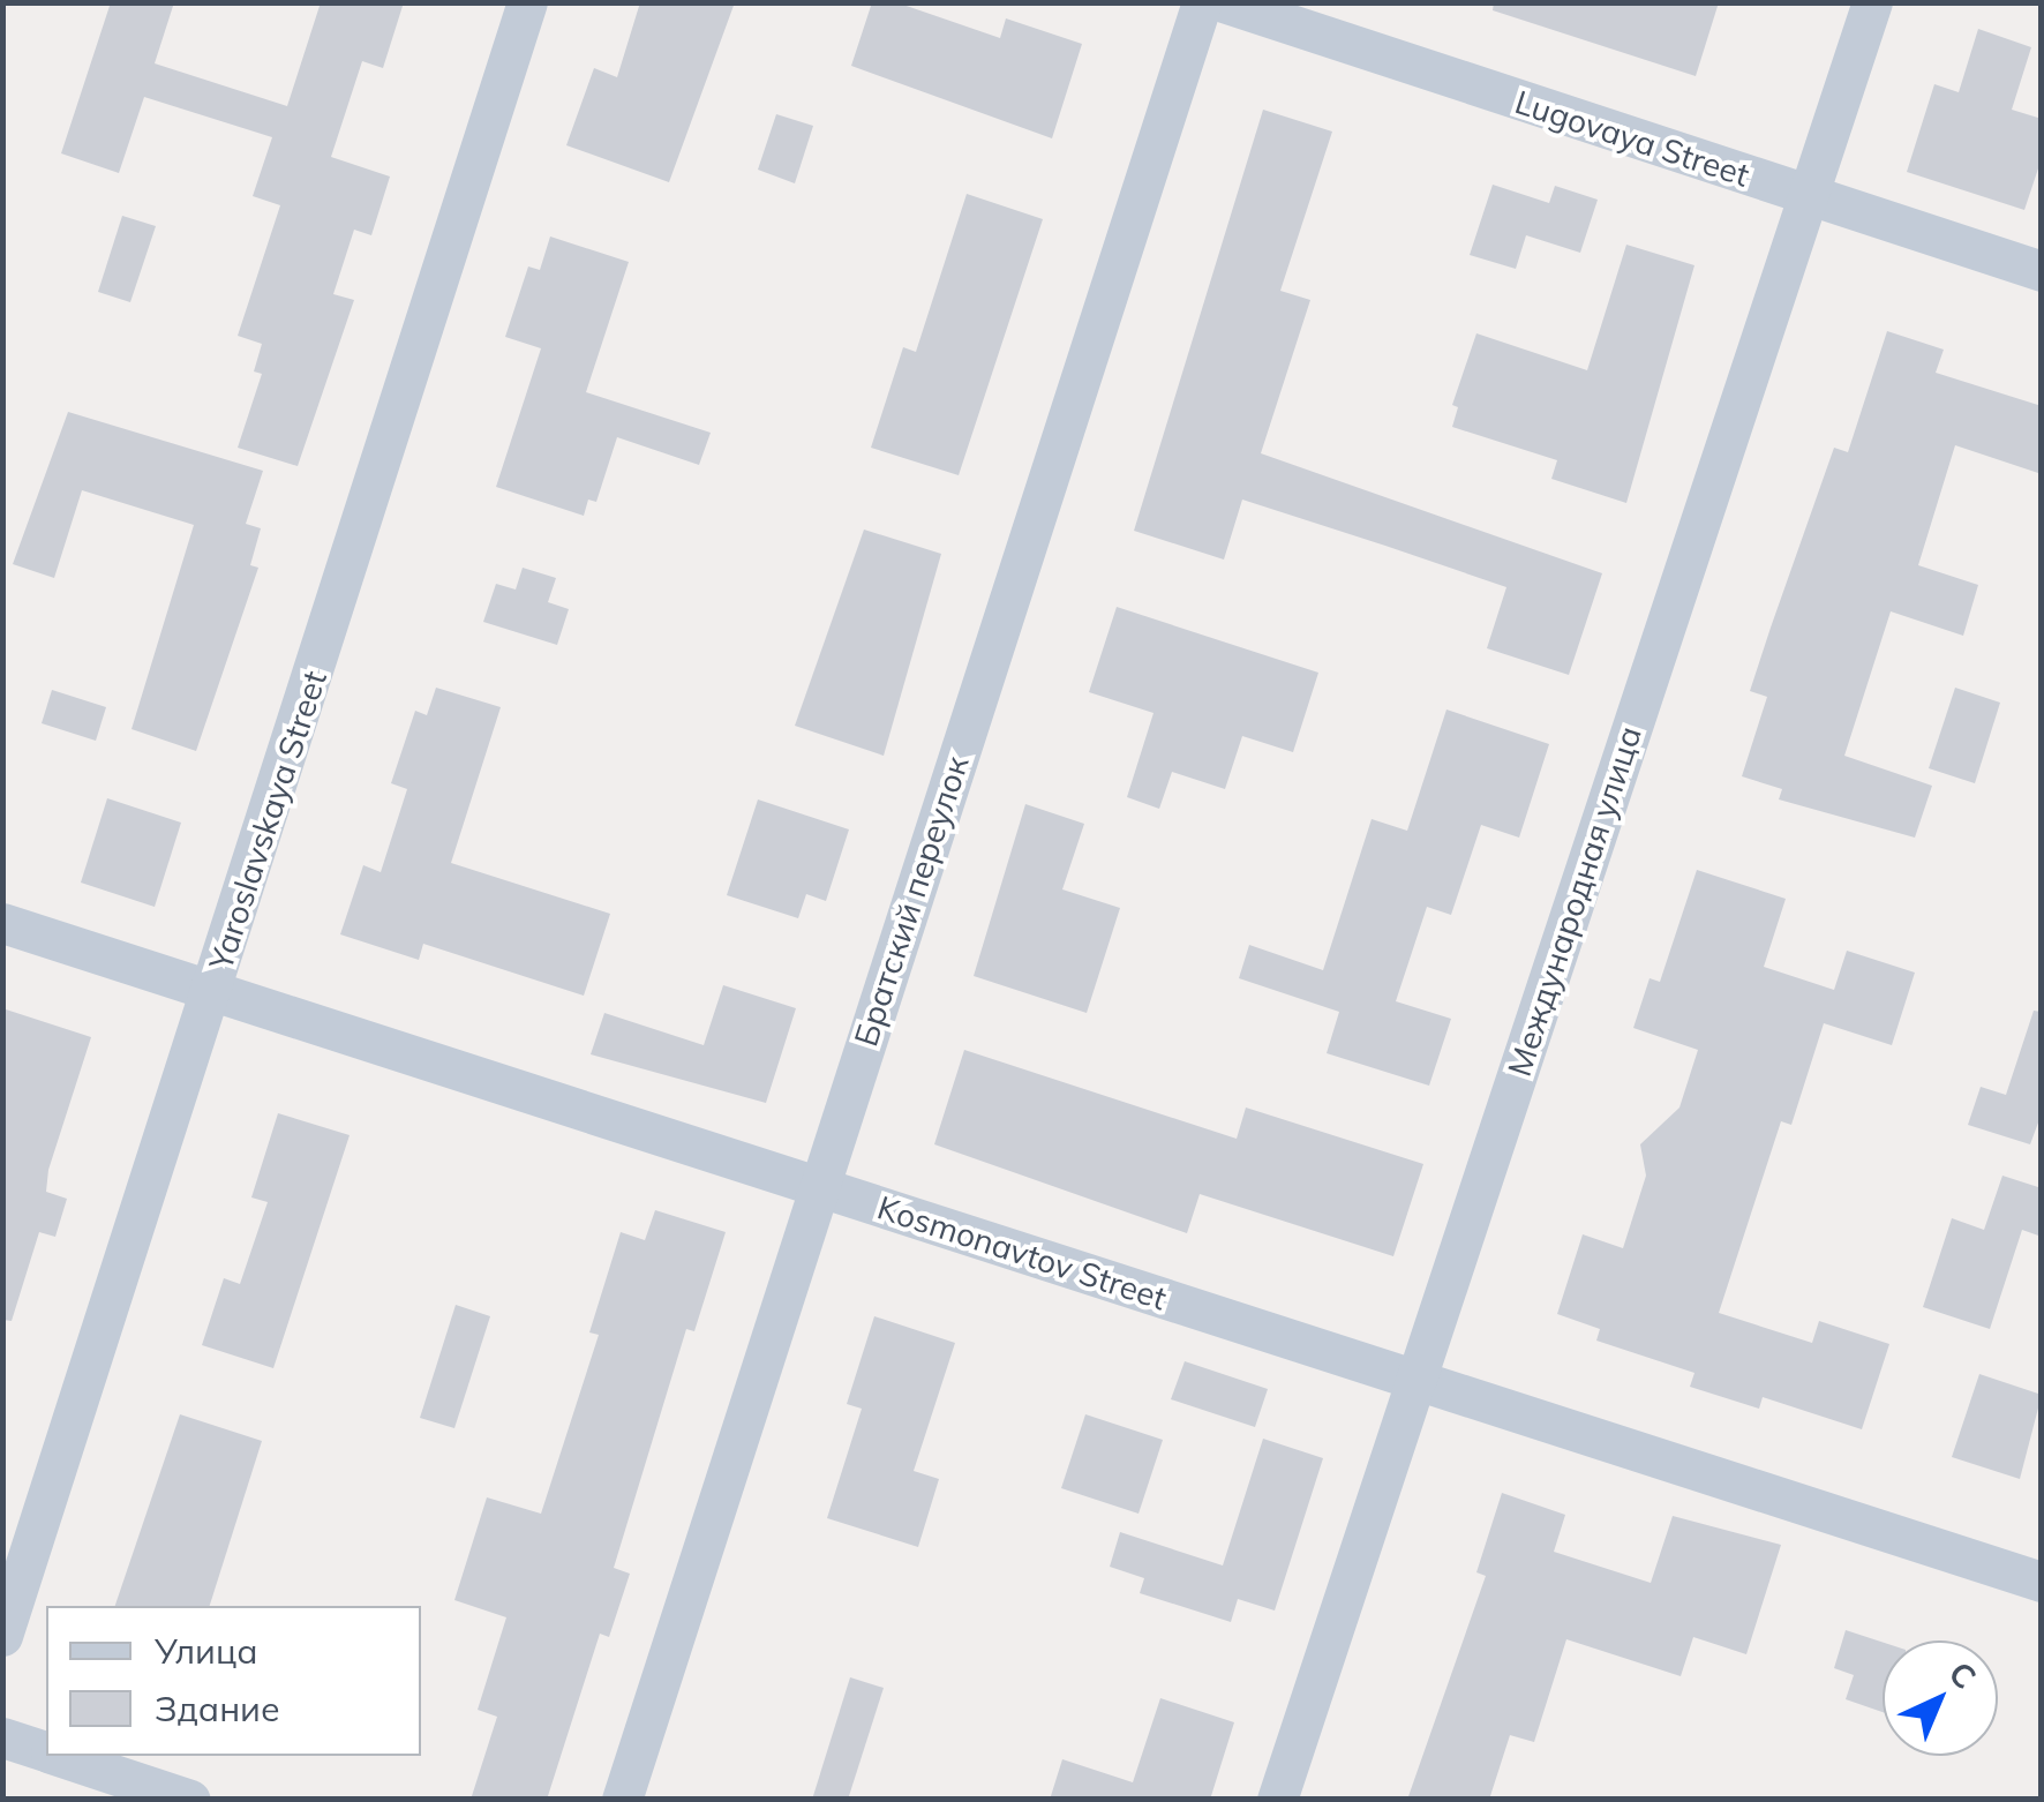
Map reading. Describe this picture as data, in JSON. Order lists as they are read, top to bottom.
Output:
{
  "streets": {
    "street": [
      "Lugovaya Street",
      "Yaroslavskaya Street",
      "Братский переулок",
      "Международная улица",
      "Kosmonavtov Street"
    ]
  },
  "crossings": [
    ["Lugovaya Street", "Международная улица"],
    ["Yaroslavskaya Street", "Kosmonavtov Street"],
    ["Братский переулок", "Kosmonavtov Street"],
    ["Международная улица", "Kosmonavtov Street"]
  ],
  "legend": ["Улица", "Здание"],
  "north": "top right"
}
